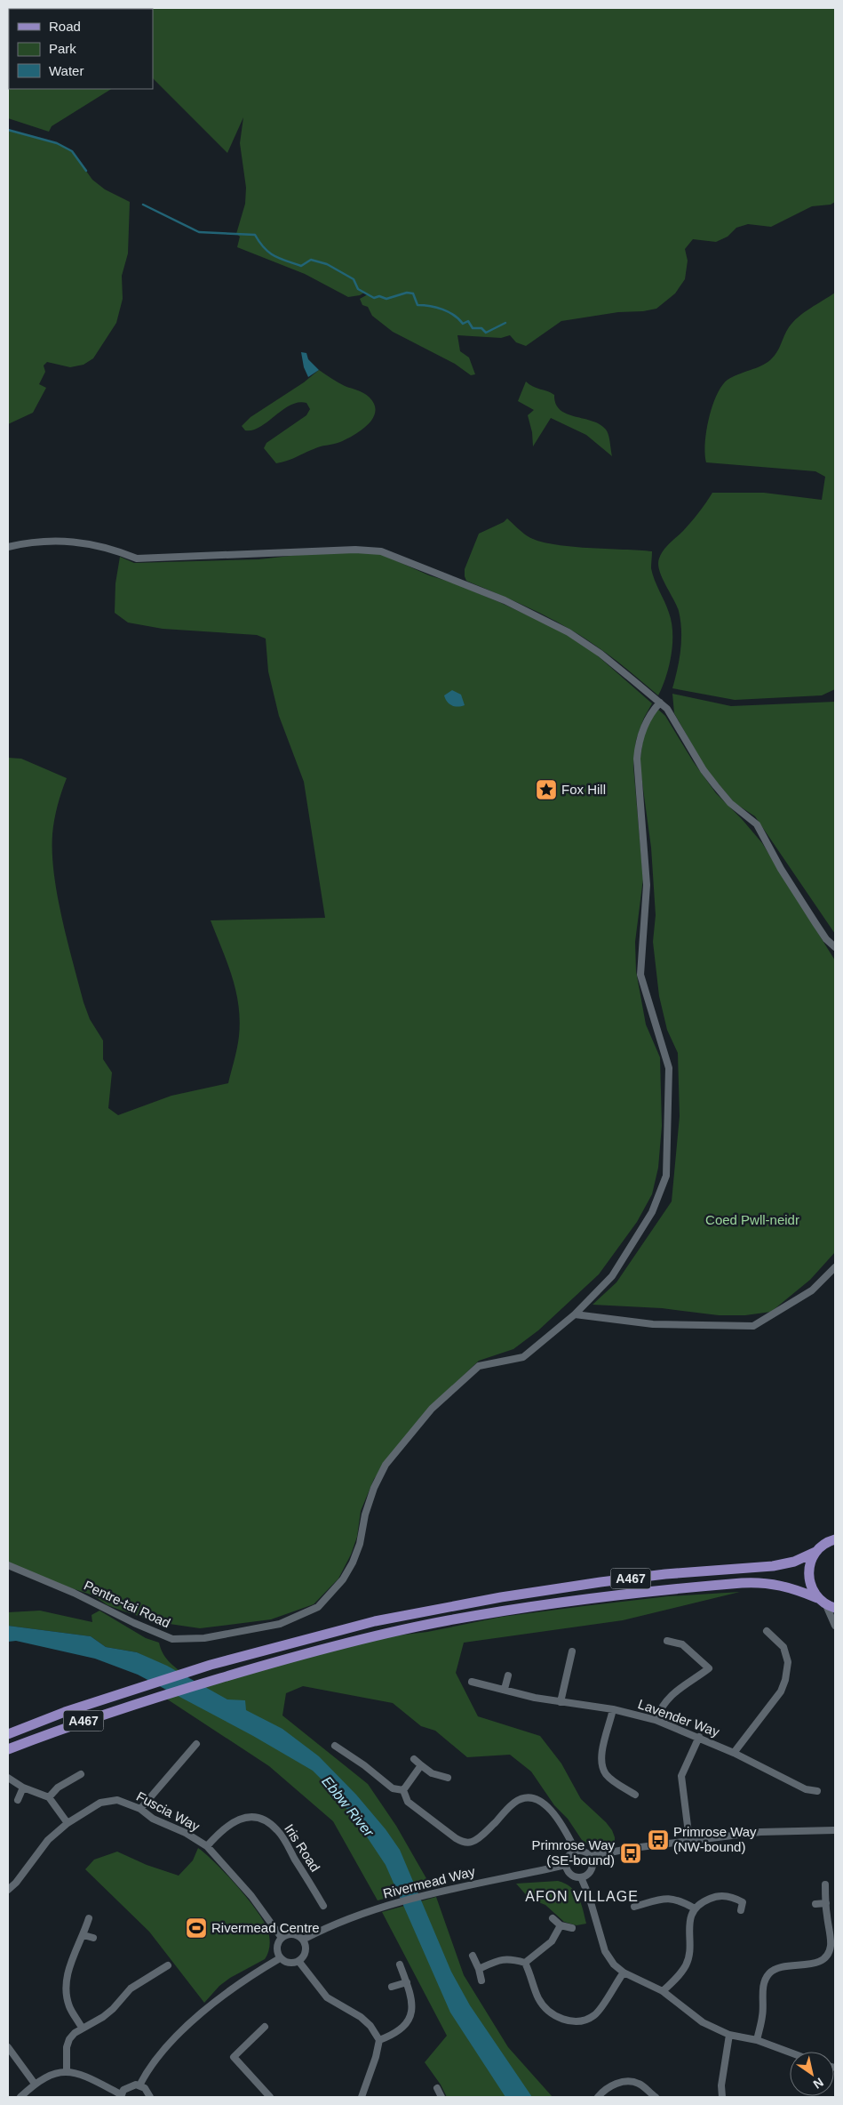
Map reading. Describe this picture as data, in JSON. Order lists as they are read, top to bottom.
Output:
{
  "streets": {
    "main road": ["A467"],
    "street": [
      "Pentre-tai Road",
      "Lavender Way",
      "Fuscia Way",
      "Iris Road",
      "Rivermead Way"
    ]
  },
  "crossings": [
    ["Fuscia Way", "Iris Road"],
    ["Fuscia Way", "Rivermead Way"]
  ],
  "districts": ["AFON VILLAGE"],
  "water": ["Ebbw River"],
  "parks": ["Coed Pwll-neidr"],
  "places": {
    "place": ["Fox Hill"],
    "bus stop": ["Primrose Way (NW-bound)", "Primrose Way (SE-bound)"],
    "sports": ["Rivermead Centre"]
  },
  "legend": ["Road", "Park", "Water"],
  "north": "bottom right"
}
